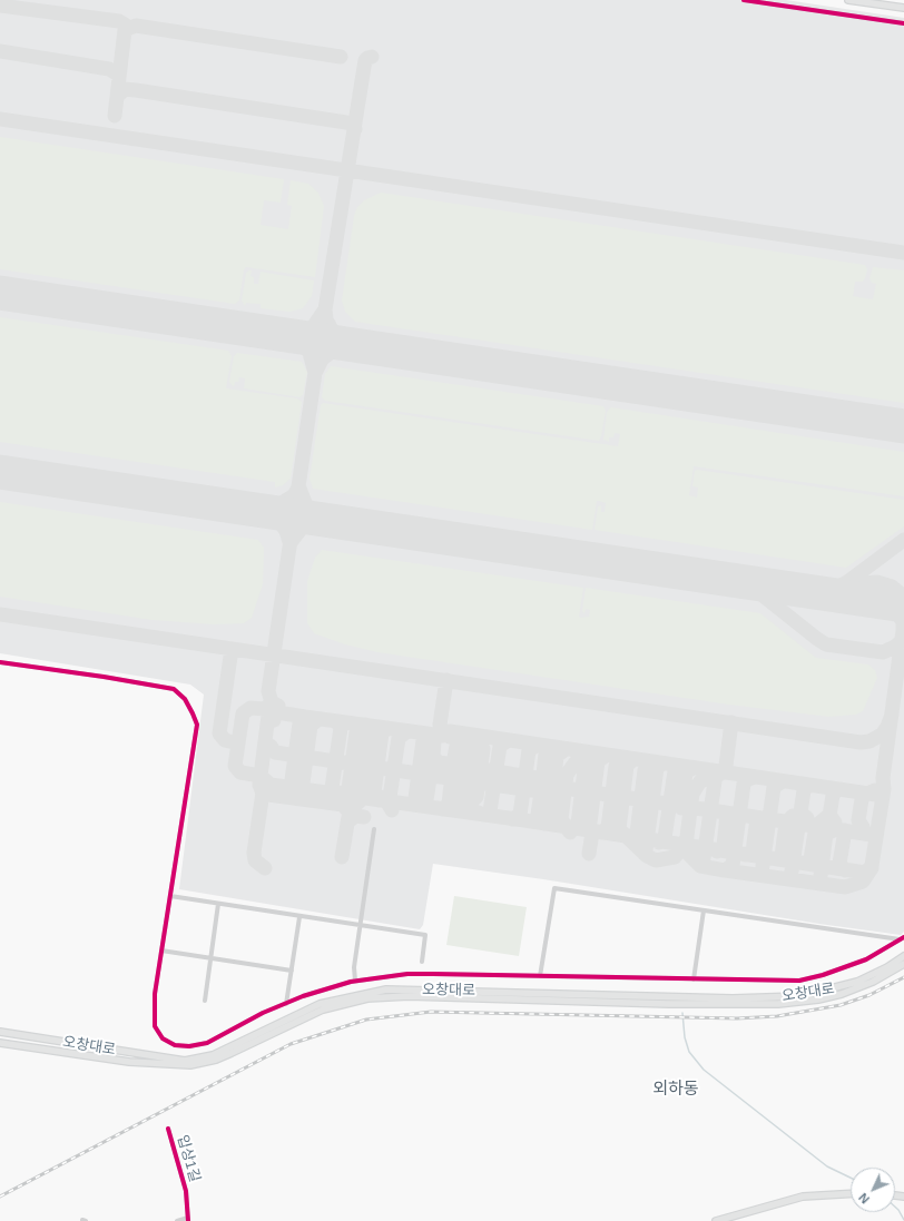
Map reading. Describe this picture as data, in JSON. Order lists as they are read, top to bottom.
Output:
{
  "streets": {
    "main road": ["오창대로"],
    "street": ["입상1길"]
  },
  "districts": ["외하동"],
  "north": "bottom left"
}
